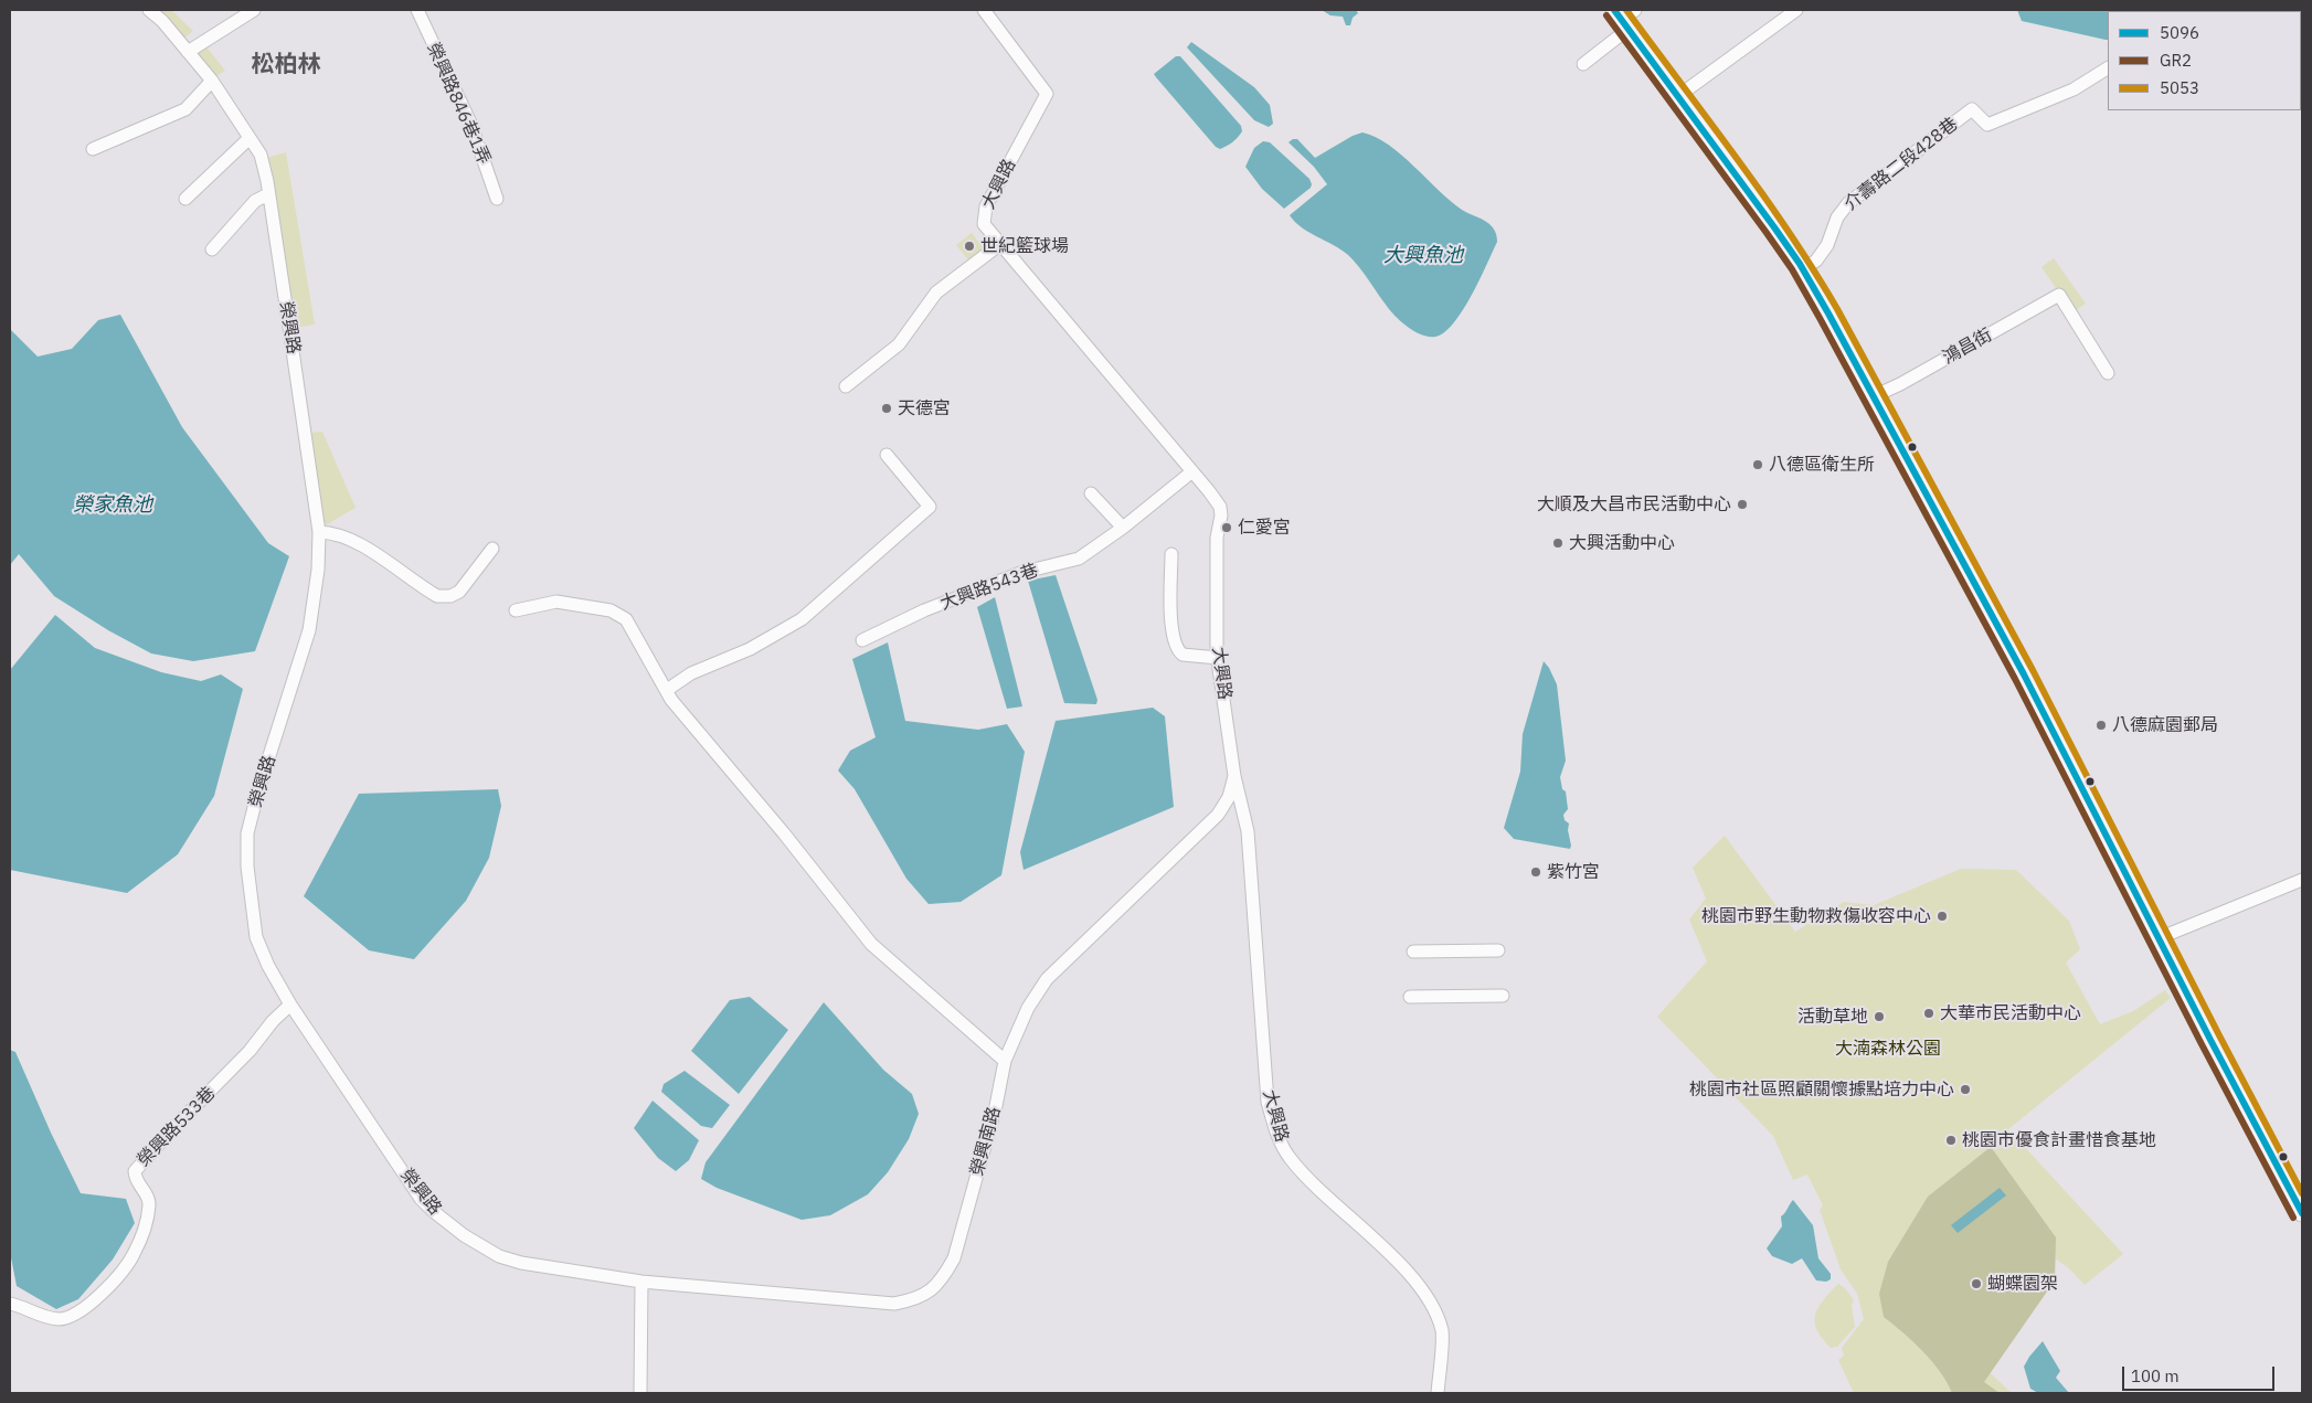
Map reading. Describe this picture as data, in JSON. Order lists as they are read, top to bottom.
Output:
{
  "streets": {
    "street": [
      "榮興路846巷1弄",
      "介壽路二段428巷",
      "大興路",
      "榮興路",
      "鴻昌街",
      "大興路543巷",
      "榮興路533巷",
      "榮興南路"
    ]
  },
  "crossings": [
    ["大興路", "大興路543巷"],
    ["大興路", "榮興南路"],
    ["榮興路", "榮興路533巷"],
    ["榮興路", "榮興南路"]
  ],
  "districts": ["松柏林"],
  "water": ["大興魚池", "榮家魚池"],
  "parks": ["大湳森林公園"],
  "places": [
    "世紀籃球場",
    "天德宮",
    "八德區衛生所",
    "大順及大昌市民活動中心",
    "仁愛宮",
    "大興活動中心",
    "八德麻園郵局",
    "紫竹宮",
    "桃園市野生動物救傷收容中心",
    "大華市民活動中心",
    "活動草地",
    "桃園市社區照顧關懷據點培力中心",
    "桃園市優食計畫惜食基地",
    "蝴蝶園架"
  ],
  "lines": ["transit line 5096", "transit line 5053", "transit line GR2"],
  "legend": ["5096", "GR2", "5053"],
  "scale_bar": "100 m"
}
